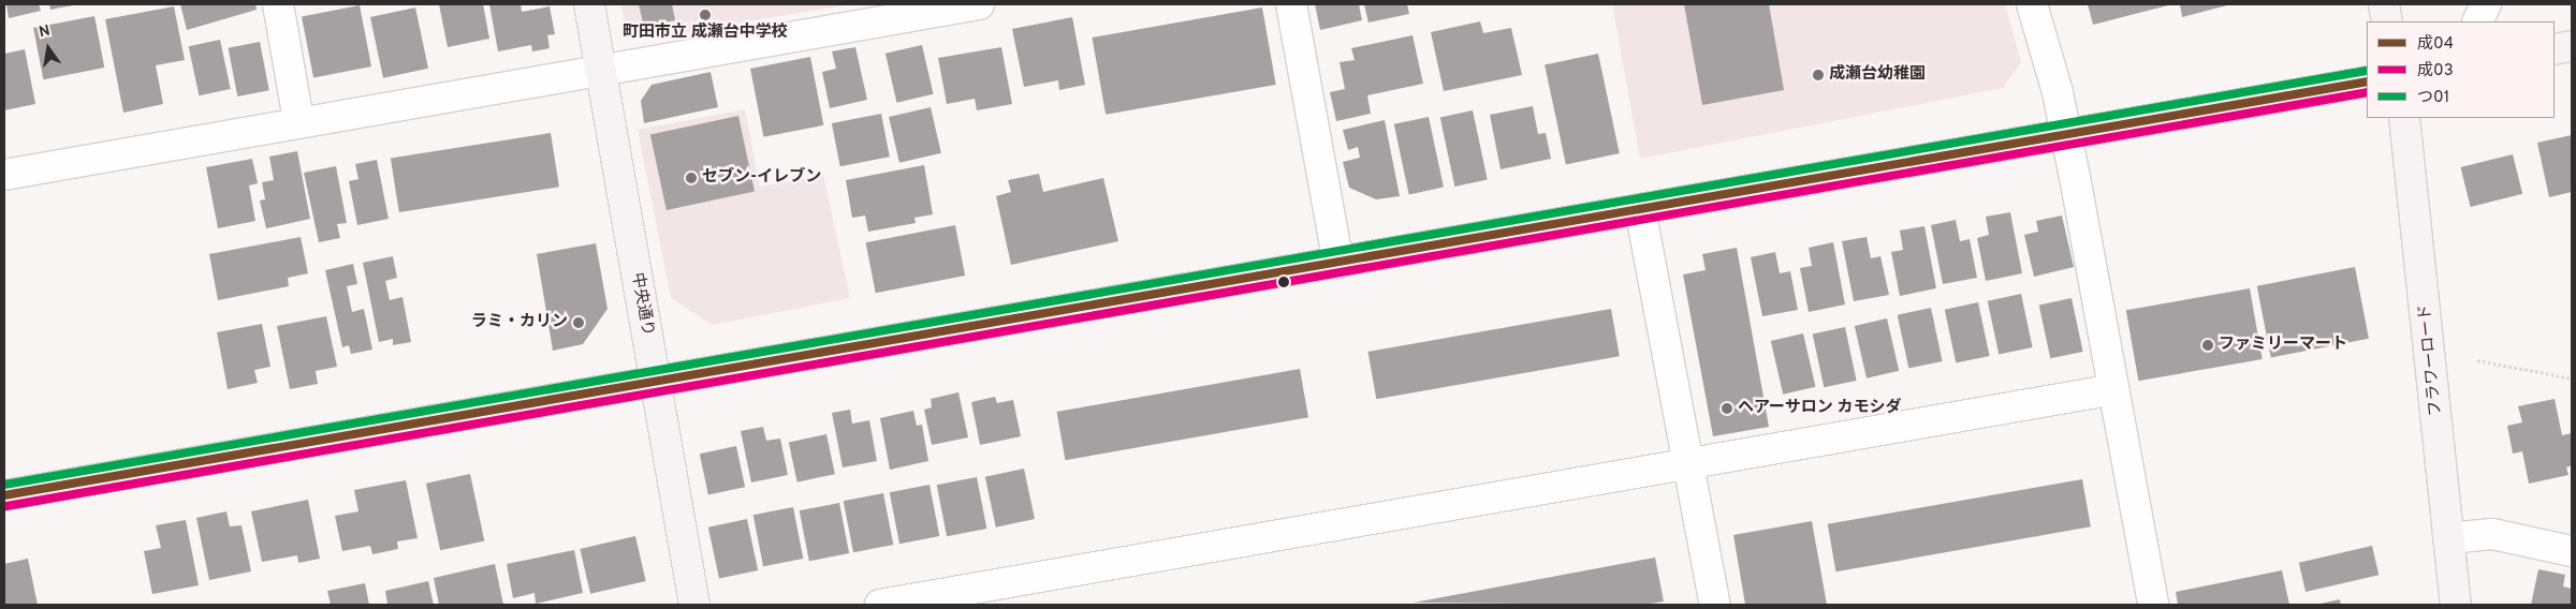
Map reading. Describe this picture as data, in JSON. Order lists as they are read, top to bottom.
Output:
{
  "streets": {
    "street": ["中央通り", "フラワーロード"]
  },
  "places": [
    "町田市立 成瀬台中学校",
    "成瀬台幼稚園",
    "セブン-イレブン",
    "ラミ・カリン",
    "ファミリーマート",
    "ヘアーサロン カモシダ"
  ],
  "lines": ["transit line つ01", "transit line 成04", "transit line 成03"],
  "legend": ["成04", "成03", "つ01"],
  "north": "top"
}
